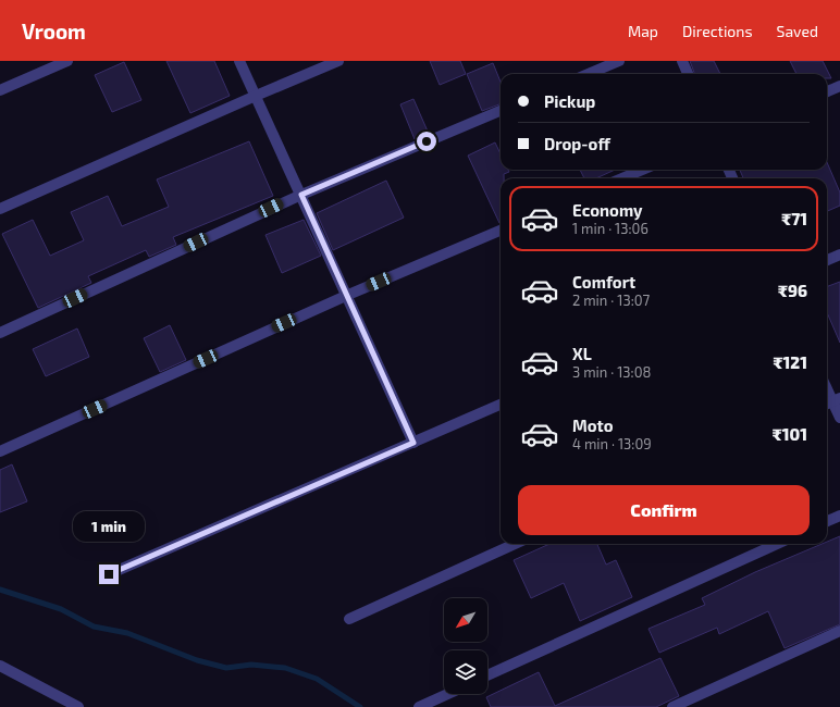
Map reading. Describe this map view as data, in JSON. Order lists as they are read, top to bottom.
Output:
{
  "north": "bottom left",
  "page": {
    "header": "Vroom",
    "nav": ["Map", "Directions", "Saved"],
    "banner": ["Pickup", "Drop-off"],
    "list": [
      {
        "name": "Economy",
        "note": "1 min · 13:06",
        "value": "₹71"
      },
      {
        "name": "Comfort",
        "note": "2 min · 13:07",
        "value": "₹96"
      },
      {
        "name": "XL",
        "note": "3 min · 13:08",
        "value": "₹121"
      },
      {
        "name": "Moto",
        "note": "4 min · 13:09",
        "value": "₹101"
      }
    ],
    "buttons": "Confirm",
    "bubble": "1 min"
  }
}
